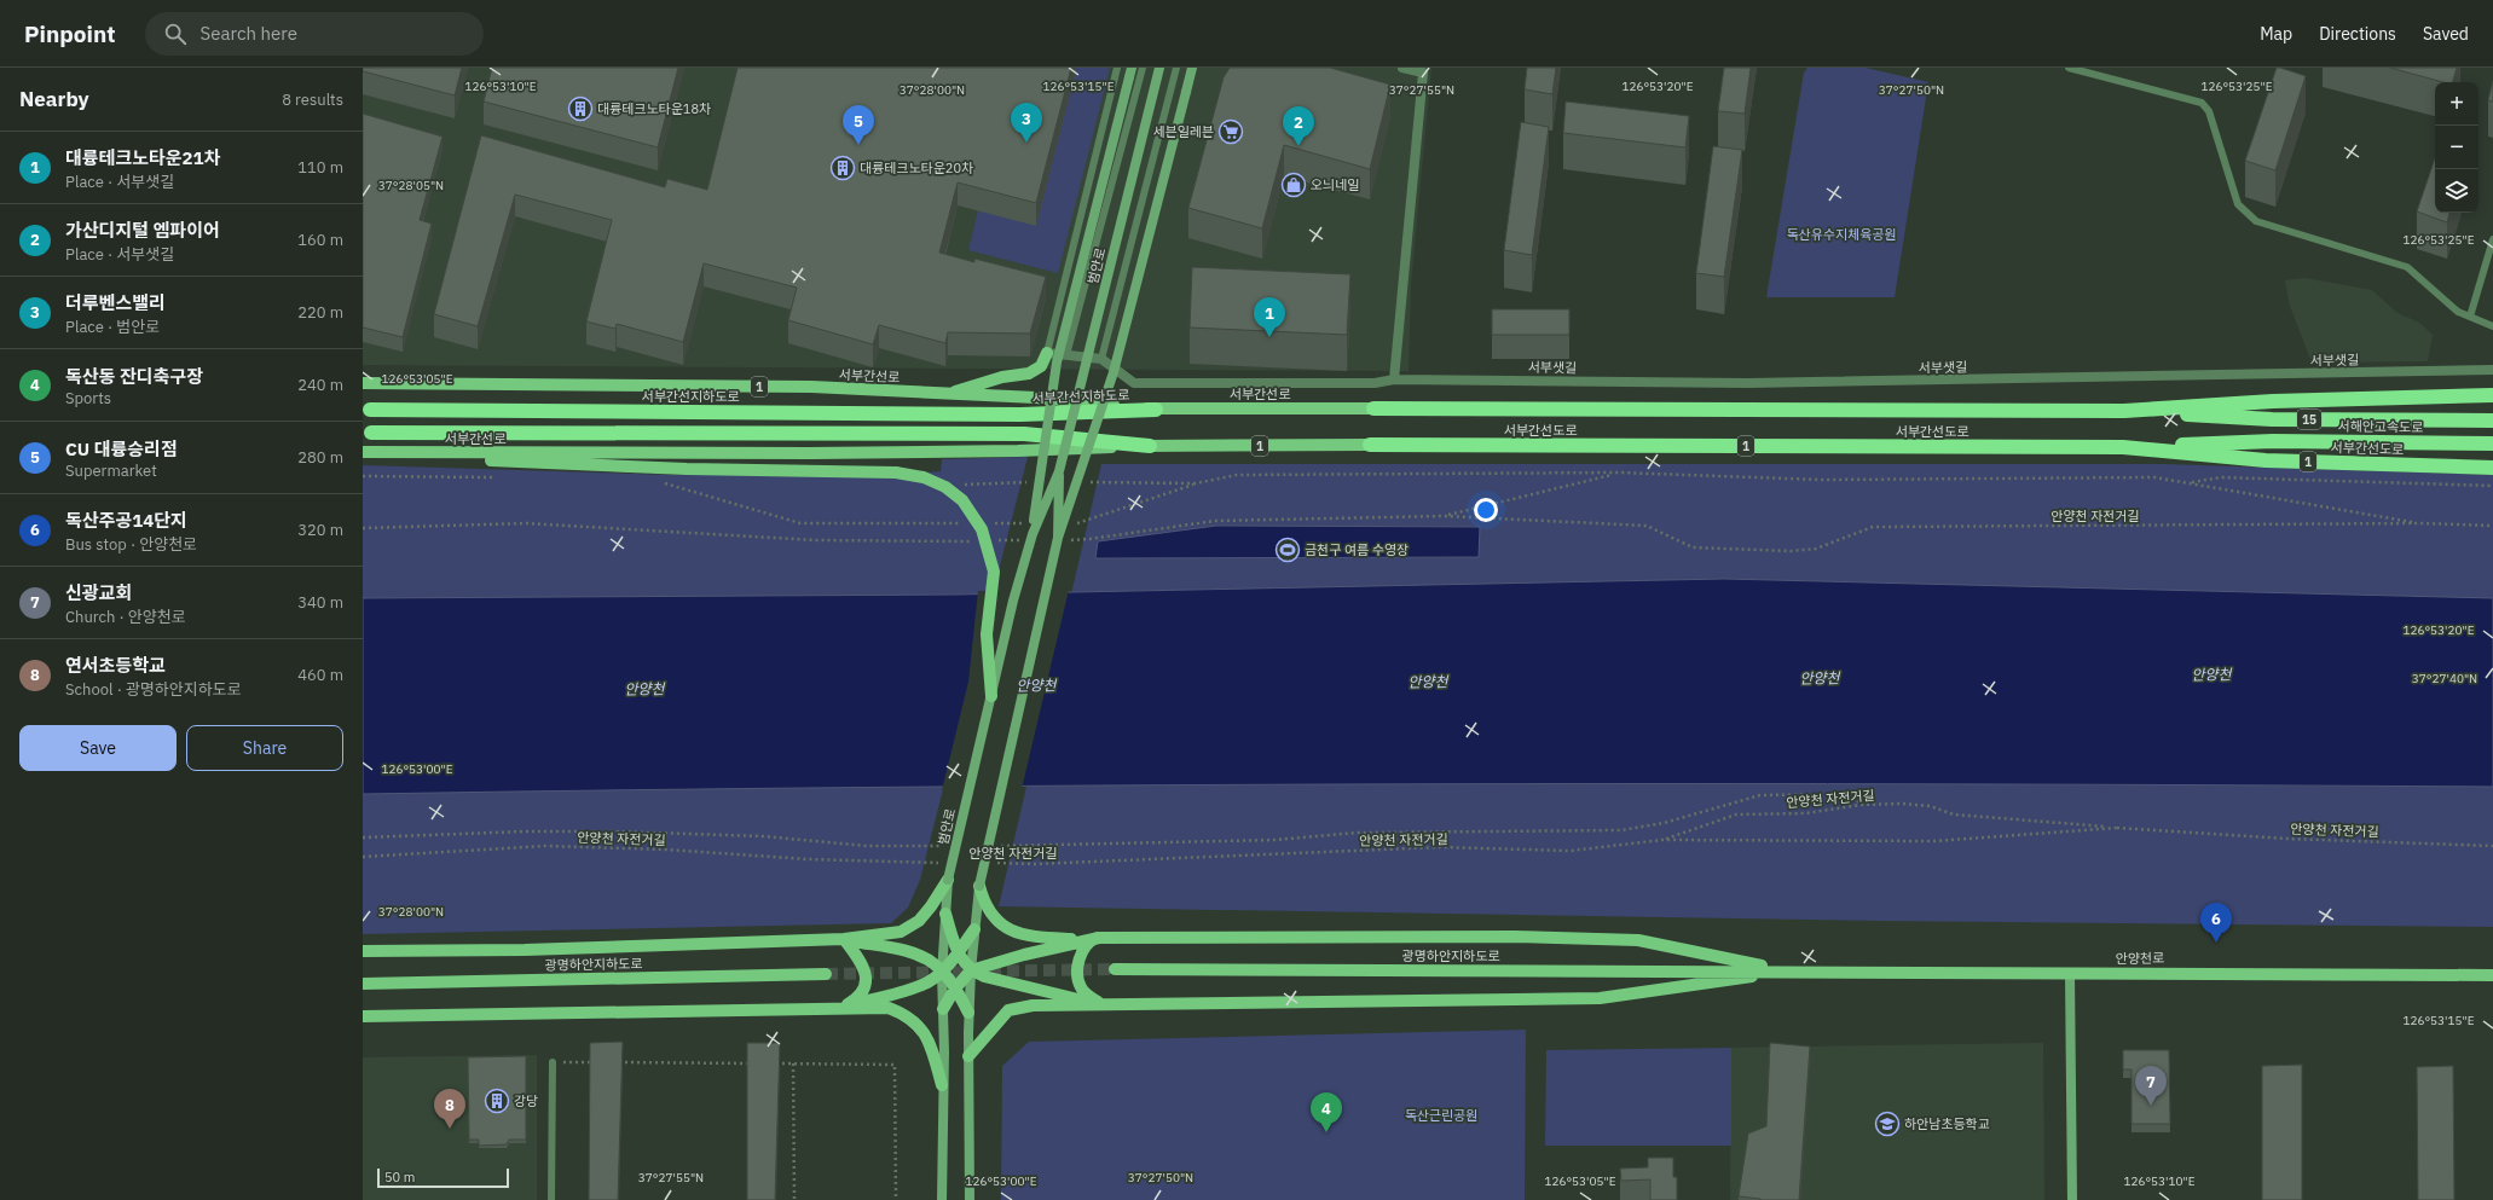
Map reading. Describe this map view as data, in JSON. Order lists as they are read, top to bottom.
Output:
{
  "streets": {
    "highway": [
      "1",
      "서부간선지하도로",
      "15",
      "서해안고속도로",
      "서부간선도로"
    ],
    "main road": [
      "범안로",
      "서부간선로",
      "광명하안지하도로",
      "안양천로"
    ],
    "street": ["서부샛길"],
    "path": ["안양천 자전거길"]
  },
  "crossings": [
    ["서부간선로", "서부간선지하도로"],
    ["서부간선로", "서부간선도로"],
    ["서해안고속도로", "서부간선도로"],
    ["광명하안지하도로", "안양천로"]
  ],
  "water": ["안양천"],
  "parks": ["독산유수지체육공원", "독산근린공원"],
  "places": {
    "building": ["대륭테크노타운18차", "대륭테크노타운20차", "강당"],
    "supermarket": ["세븐일레븐"],
    "shop": ["오늬네일"],
    "sports": ["금천구 여름 수영장"],
    "school or university": ["하안남초등학교"]
  },
  "scale_bar": "50 m",
  "page": {
    "header": "Pinpoint",
    "search": "Search here",
    "nav": ["Map", "Directions", "Saved"],
    "heading": ["Nearby", "8 results"],
    "map_buttons": ["+", "−"],
    "pins": [
      "3",
      "5",
      "2",
      "1",
      "6",
      "7",
      "8",
      "4"
    ],
    "list": [
      {
        "mark": "1",
        "name": "대륭테크노타운21차",
        "note": "Place · 서부샛길",
        "value": "110 m"
      },
      {
        "mark": "2",
        "name": "가산디지털 엠파이어",
        "note": "Place · 서부샛길",
        "value": "160 m"
      },
      {
        "mark": "3",
        "name": "더루벤스밸리",
        "note": "Place · 범안로",
        "value": "220 m"
      },
      {
        "mark": "4",
        "name": "독산동 잔디축구장",
        "note": "Sports",
        "value": "240 m"
      },
      {
        "mark": "5",
        "name": "CU 대륭승리점",
        "note": "Supermarket",
        "value": "280 m"
      },
      {
        "mark": "6",
        "name": "독산주공14단지",
        "note": "Bus stop · 안양천로",
        "value": "320 m"
      },
      {
        "mark": "7",
        "name": "신광교회",
        "note": "Church · 안양천로",
        "value": "340 m"
      },
      {
        "mark": "8",
        "name": "연서초등학교",
        "note": "School · 광명하안지하도로",
        "value": "460 m"
      }
    ],
    "buttons": ["Save", "Share"],
    "scale": "50 m"
  },
  "coordinates": [
    "126°53'15\"E",
    "126°53'25\"E",
    "126°53'10\"E",
    "126°53'20\"E",
    "37°28'00\"N",
    "37°27'55\"N",
    "37°27'50\"N",
    "37°28'05\"N",
    "126°53'05\"E",
    "37°27'40\"N",
    "126°53'00\"E"
  ]
}
